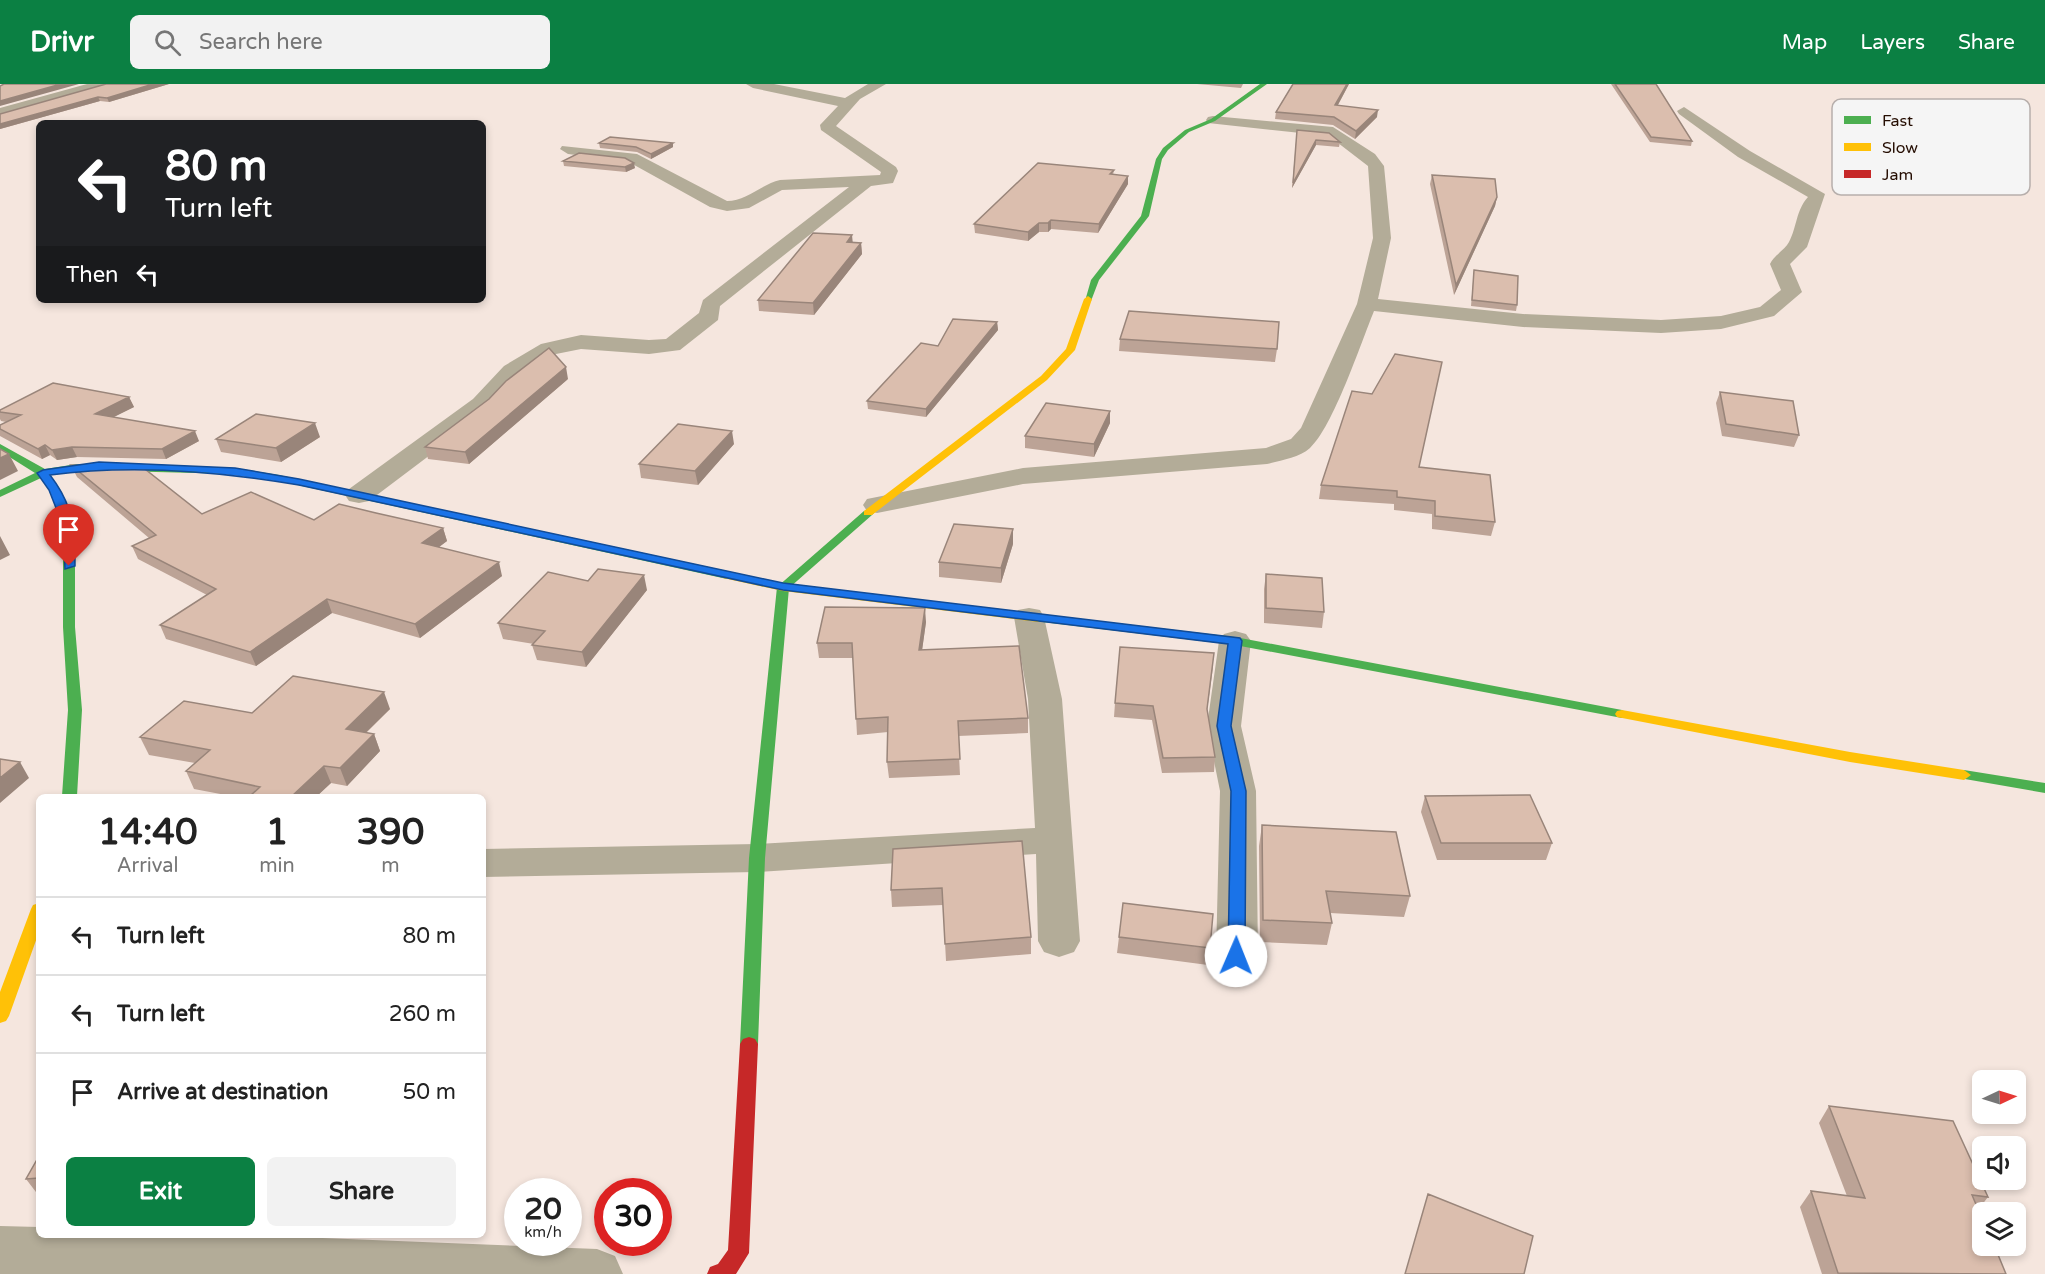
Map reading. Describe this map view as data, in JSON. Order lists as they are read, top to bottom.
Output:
{
  "legend": ["Fast", "Slow", "Jam"],
  "north": "right",
  "page": {
    "header": "Drivr",
    "search": "Search here",
    "nav": ["Map", "Layers", "Share"],
    "turn": ["80 m", "Turn left"],
    "then": "Then",
    "eta": [
      "14:40",
      "Arrival",
      "1",
      "min",
      "390",
      "m"
    ],
    "list": [
      {
        "name": "Turn left",
        "value": "80 m"
      },
      {
        "name": "Turn left",
        "value": "260 m"
      },
      {
        "name": "Arrive at destination",
        "value": "50 m"
      }
    ],
    "buttons": ["Exit", "Share"],
    "speed": "20 km/h",
    "limit": "30"
  }
}
